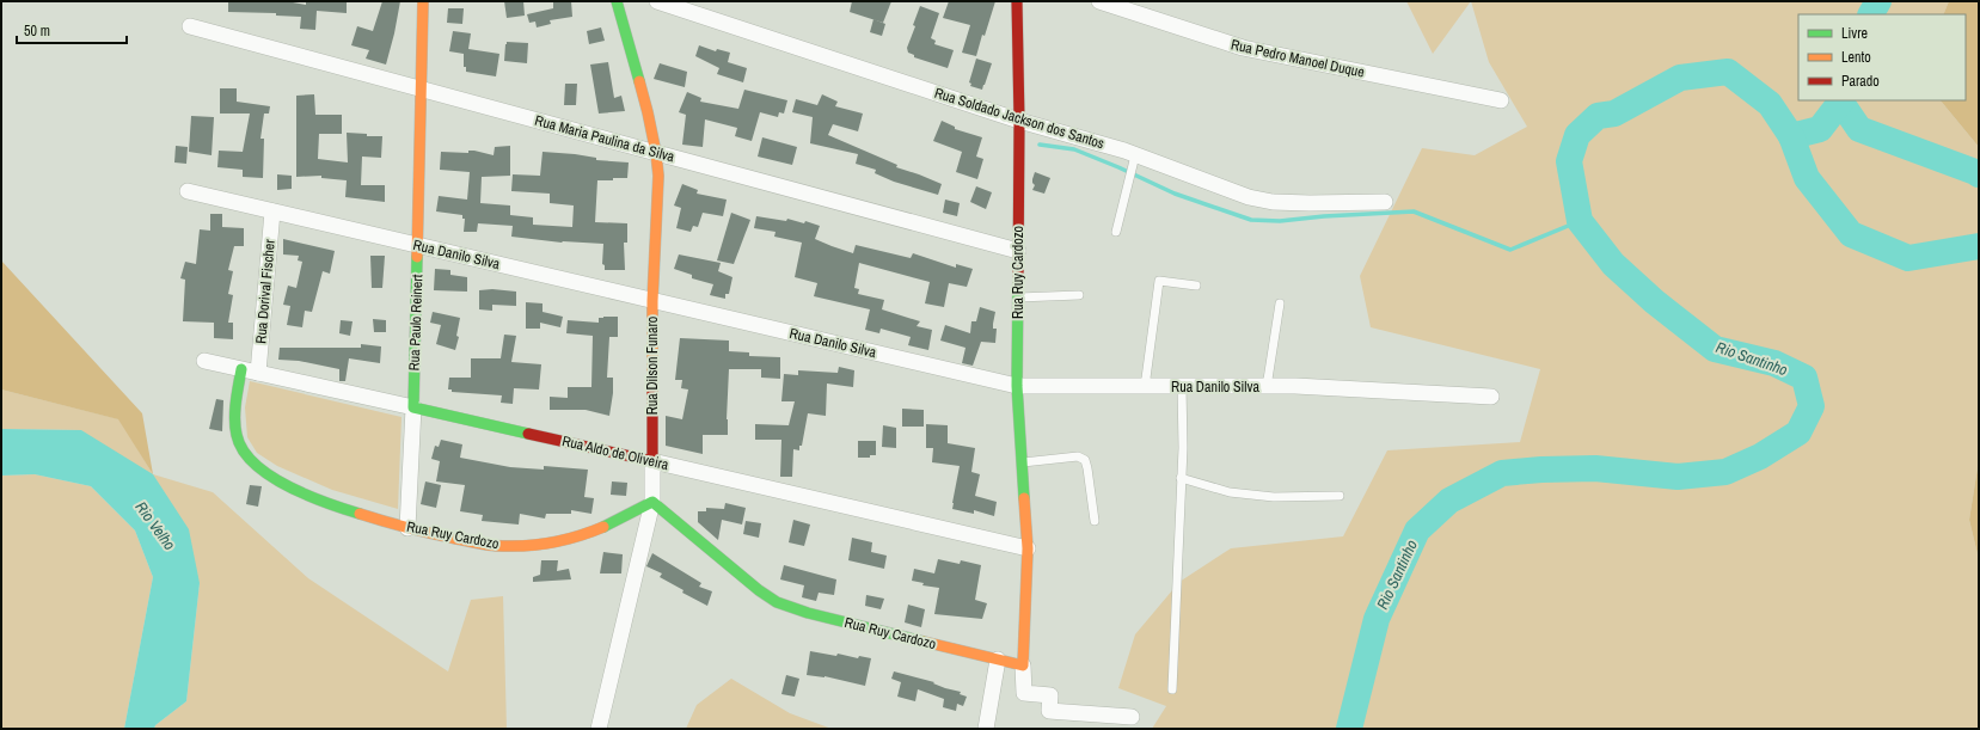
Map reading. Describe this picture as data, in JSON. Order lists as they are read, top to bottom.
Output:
{
  "streets": {
    "street": [
      "Rua Pedro Manoel Duque",
      "Rua Soldado Jackson dos Santos",
      "Rua Maria Paulina da Silva",
      "Rua Danilo Silva",
      "Rua Ruy Cardozo",
      "Rua Dorival Fischer",
      "Rua Paulo Reinert",
      "Rua Dilson Funaro",
      "Rua Aldo de Oliveira"
    ]
  },
  "crossings": [
    ["Rua Soldado Jackson dos Santos", "Rua Ruy Cardozo"],
    ["Rua Maria Paulina da Silva", "Rua Ruy Cardozo"],
    ["Rua Maria Paulina da Silva", "Rua Paulo Reinert"],
    ["Rua Maria Paulina da Silva", "Rua Dilson Funaro"],
    ["Rua Danilo Silva", "Rua Ruy Cardozo"],
    ["Rua Danilo Silva", "Rua Dorival Fischer"],
    ["Rua Danilo Silva", "Rua Paulo Reinert"],
    ["Rua Danilo Silva", "Rua Dilson Funaro"],
    ["Rua Ruy Cardozo", "Rua Paulo Reinert"],
    ["Rua Ruy Cardozo", "Rua Dilson Funaro"],
    ["Rua Ruy Cardozo", "Rua Aldo de Oliveira"],
    ["Rua Dorival Fischer", "Rua Aldo de Oliveira"],
    ["Rua Paulo Reinert", "Rua Aldo de Oliveira"],
    ["Rua Dilson Funaro", "Rua Aldo de Oliveira"]
  ],
  "water": ["Rio Santinho", "Rio Velho"],
  "legend": ["Livre", "Lento", "Parado"],
  "scale_bar": "50 m"
}
